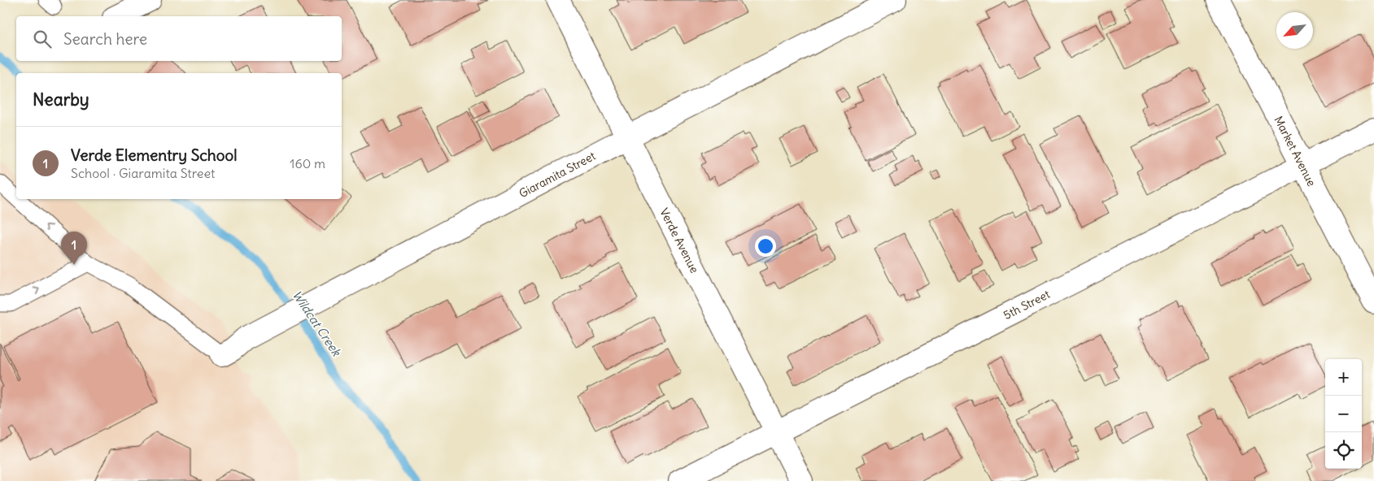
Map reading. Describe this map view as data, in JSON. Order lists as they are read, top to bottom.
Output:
{
  "streets": {
    "street": [
      "Market Avenue",
      "Giaramita Street",
      "Verde Avenue",
      "5th Street"
    ]
  },
  "crossings": [
    ["Market Avenue", "5th Street"],
    ["Giaramita Street", "Verde Avenue"],
    ["Verde Avenue", "5th Street"]
  ],
  "water": ["Wildcat Creek"],
  "north": "bottom left",
  "page": {
    "search": "Search here",
    "heading": "Nearby",
    "list": [
      {
        "mark": "1",
        "name": "Verde Elementry School",
        "note": "School · Giaramita Street",
        "value": "160 m"
      }
    ],
    "pins": "1",
    "map_buttons": ["+", "−"]
  }
}
